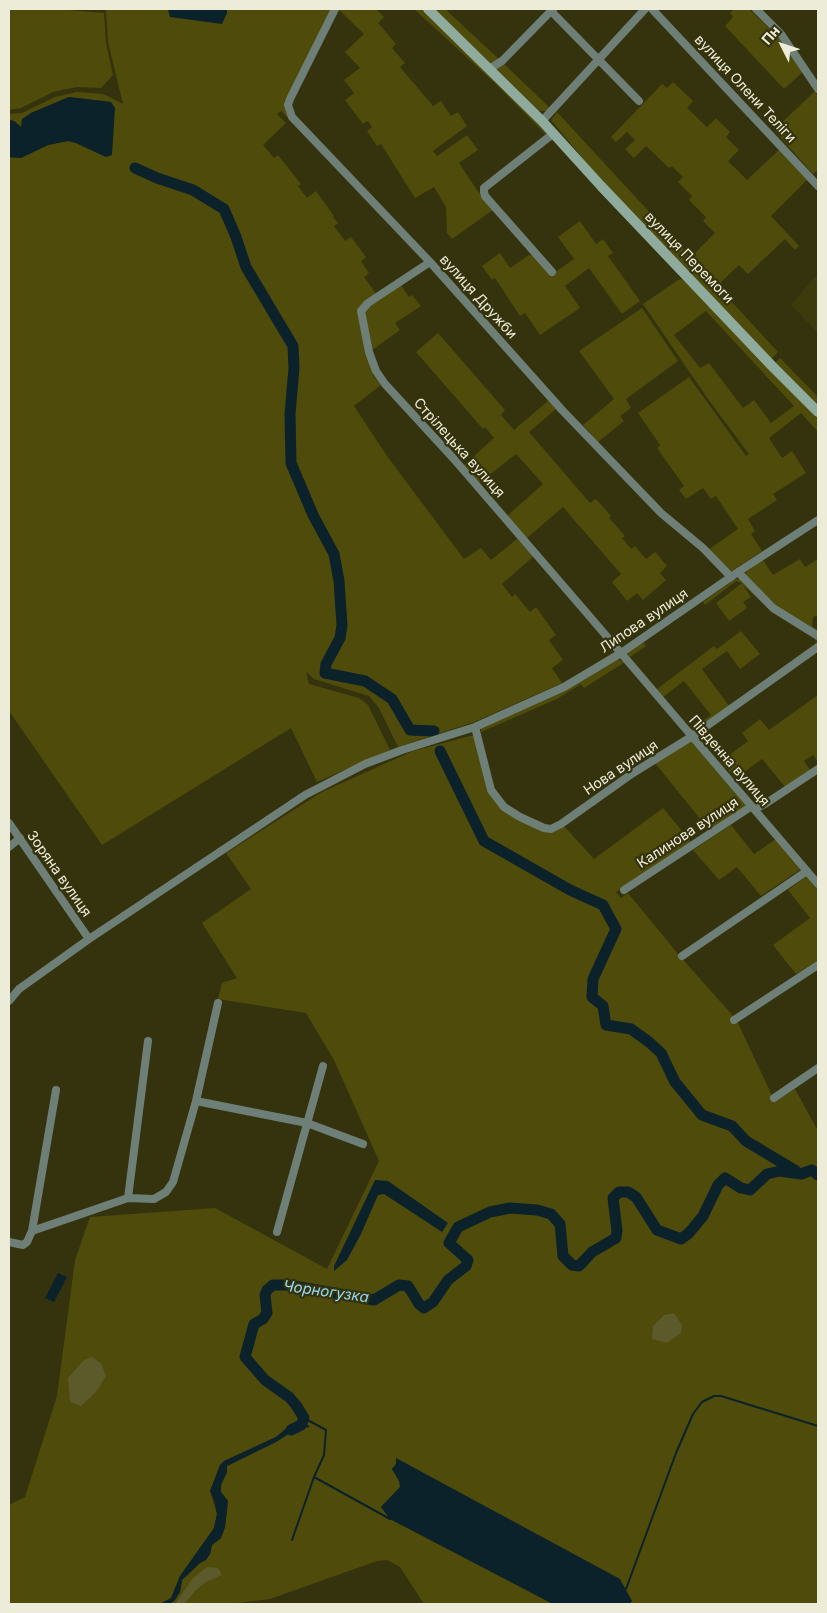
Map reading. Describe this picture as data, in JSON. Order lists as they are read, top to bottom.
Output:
{
  "streets": {
    "main road": ["вулиця Перемоги"],
    "street": [
      "вулиця Олени Теліги",
      "вулиця Дружби",
      "Стрілецька вулиця",
      "Липова вулиця",
      "Південна вулиця",
      "Нова вулиця",
      "Калинова вулиця",
      "Зоряна вулиця"
    ]
  },
  "crossings": [
    ["вулиця Дружби", "Стрілецька вулиця"],
    ["вулиця Дружби", "Липова вулиця"],
    ["Стрілецька вулиця", "Липова вулиця"],
    ["Стрілецька вулиця", "Південна вулиця"],
    ["Липова вулиця", "Південна вулиця"],
    ["Липова вулиця", "Нова вулиця"],
    ["Липова вулиця", "Зоряна вулиця"],
    ["Південна вулиця", "Нова вулиця"],
    ["Південна вулиця", "Калинова вулиця"]
  ],
  "water": ["Чорногузка"],
  "north": "top left"
}
